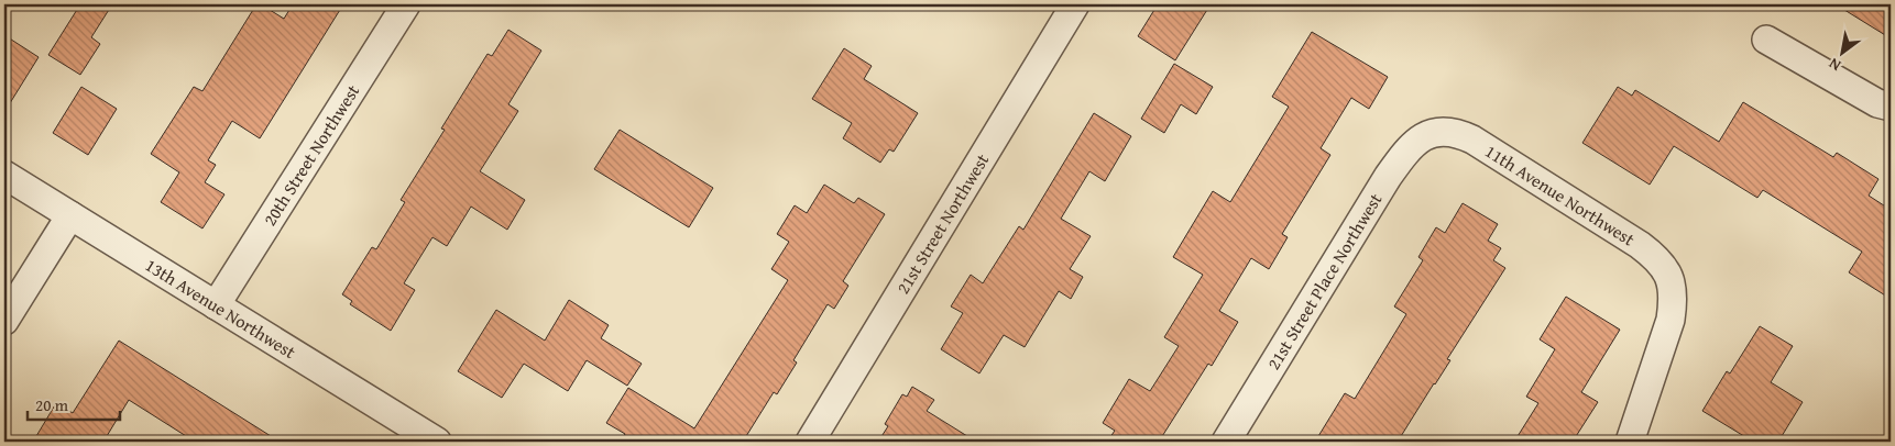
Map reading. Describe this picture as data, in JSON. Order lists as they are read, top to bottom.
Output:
{
  "streets": {
    "street": [
      "20th Street Northwest",
      "11th Avenue Northwest",
      "21st Street Northwest",
      "21st Street Place Northwest",
      "13th Avenue Northwest"
    ]
  },
  "crossings": [
    ["20th Street Northwest", "13th Avenue Northwest"],
    ["11th Avenue Northwest", "21st Street Place Northwest"]
  ],
  "scale_bar": "20 m",
  "north": "bottom left"
}
